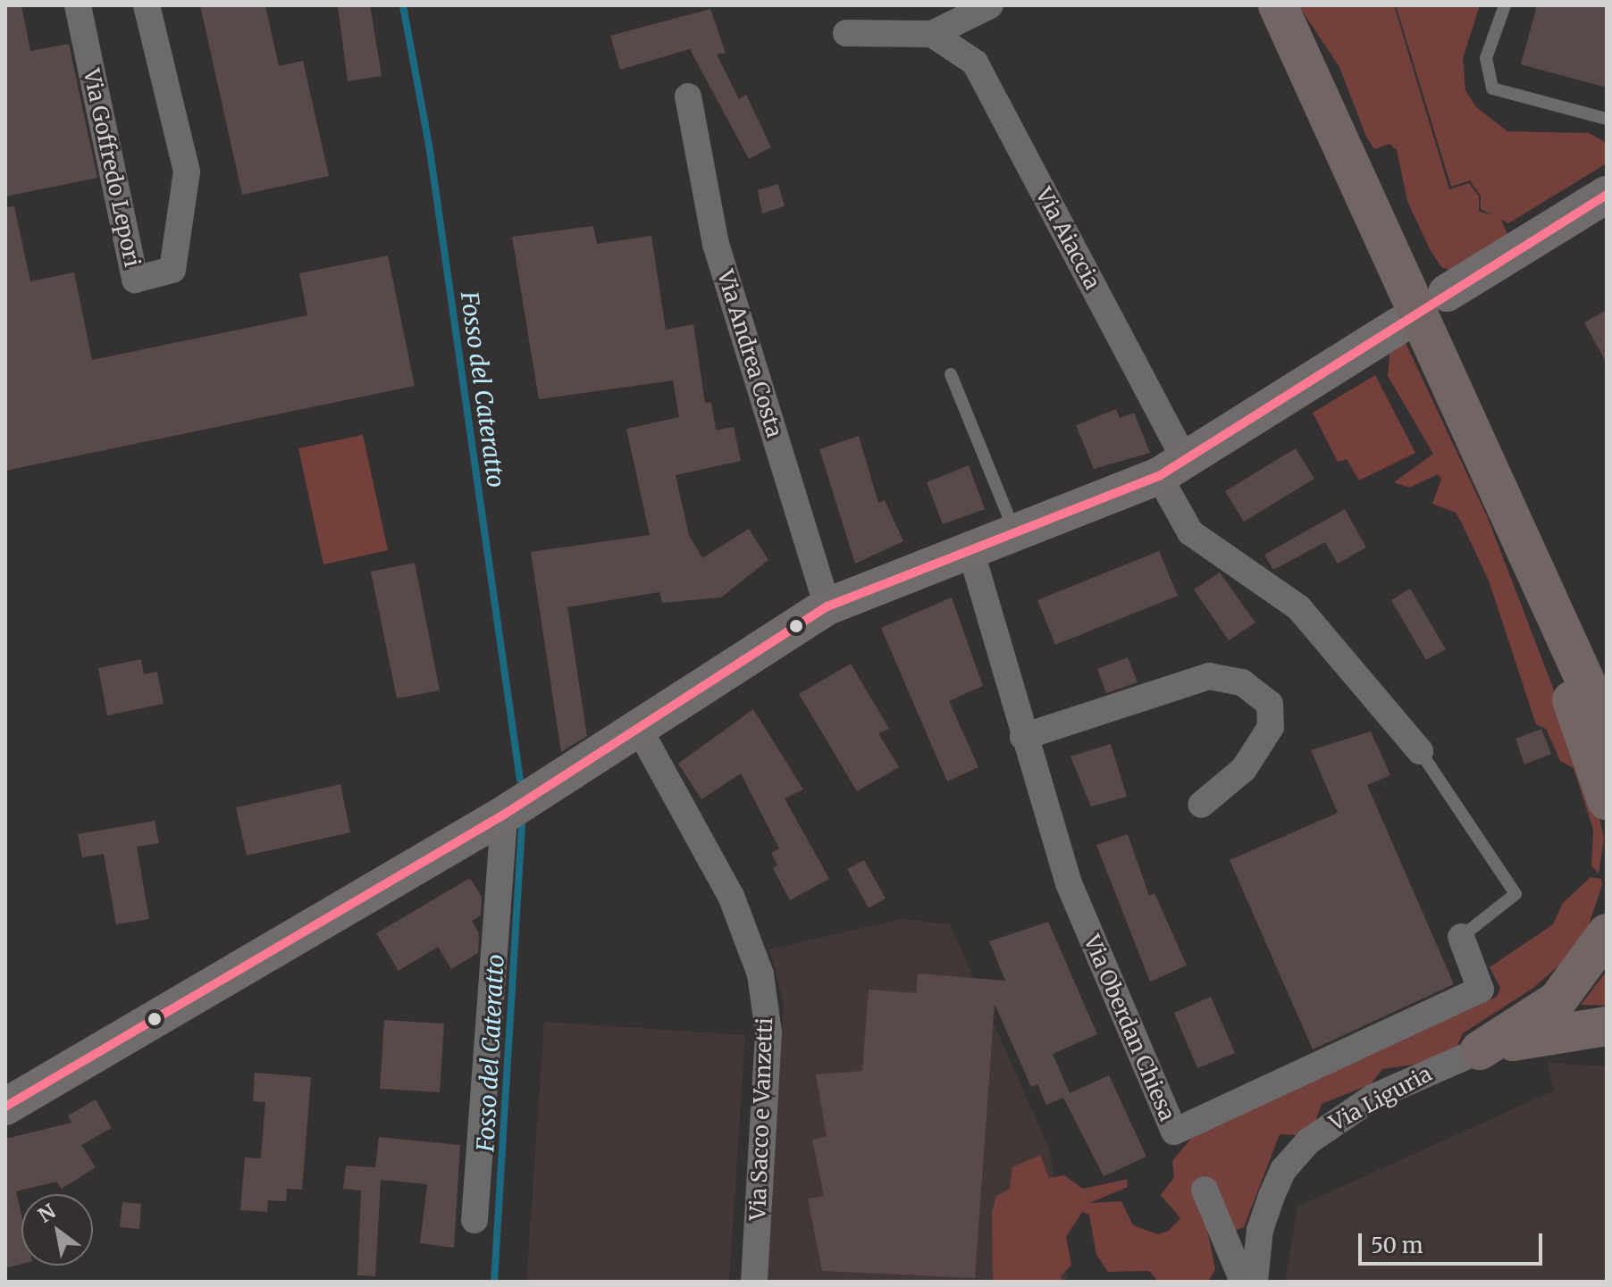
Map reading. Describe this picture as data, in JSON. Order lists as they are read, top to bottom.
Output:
{
  "streets": {
    "street": [
      "Via Goffredo Lepori",
      "Via Aiaccia",
      "Via Andrea Costa",
      "Via Oberdan Chiesa",
      "Via Liguria",
      "Via Sacco e Vanzetti"
    ]
  },
  "water": ["Fosso del Cateratto"],
  "scale_bar": "50 m",
  "north": "top left"
}
